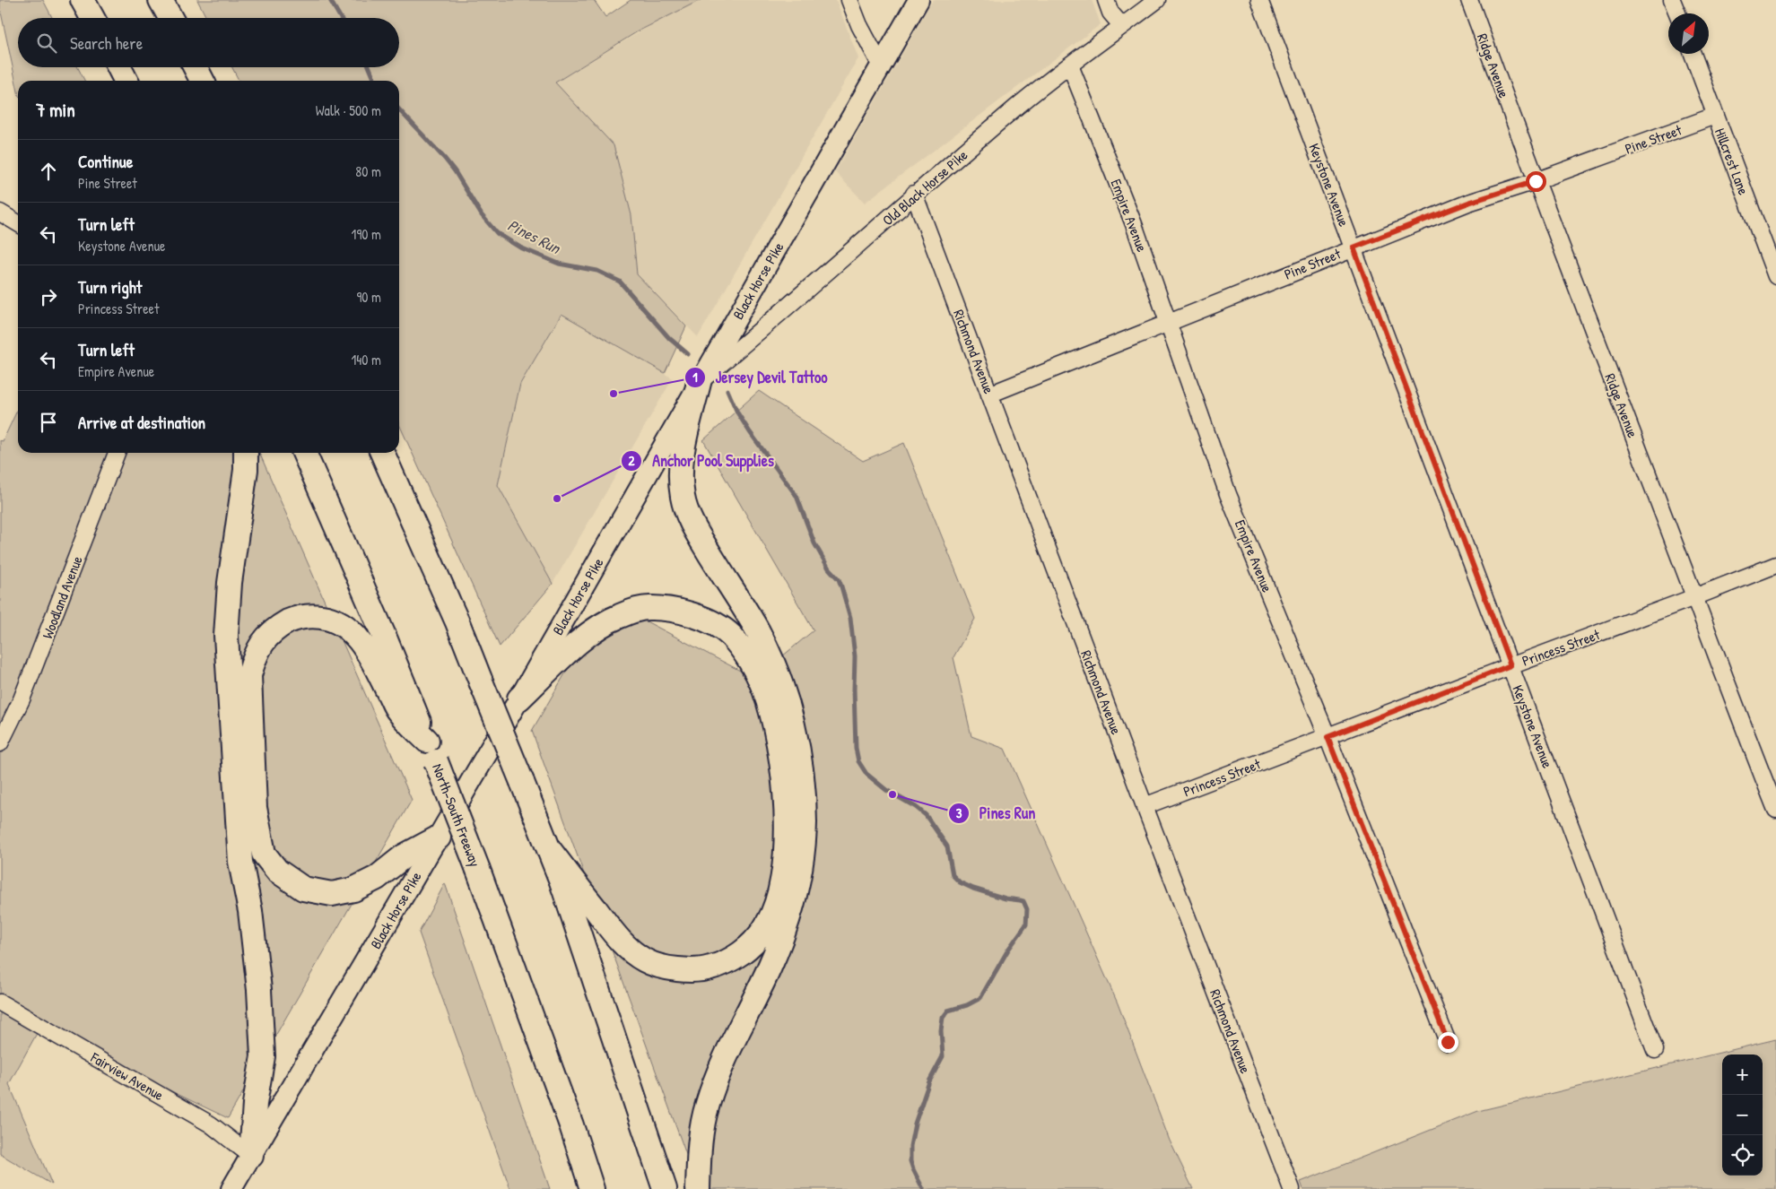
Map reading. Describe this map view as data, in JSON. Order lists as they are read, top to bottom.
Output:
{
  "streets": {
    "highway": ["North-South Freeway"],
    "main road": ["Black Horse Pike"],
    "street": [
      "Ridge Avenue",
      "Pine Street",
      "Hillcrest Lane",
      "Keystone Avenue",
      "Old Black Horse Pike",
      "Empire Avenue",
      "Richmond Avenue",
      "Woodland Avenue",
      "Princess Street",
      "Fairview Avenue"
    ]
  },
  "crossings": [
    ["Ridge Avenue", "Pine Street"],
    ["Ridge Avenue", "Princess Street"],
    ["Pine Street", "Hillcrest Lane"],
    ["Pine Street", "Keystone Avenue"],
    ["Pine Street", "Empire Avenue"],
    ["Pine Street", "Richmond Avenue"],
    ["Keystone Avenue", "Princess Street"],
    ["Old Black Horse Pike", "Empire Avenue"],
    ["Old Black Horse Pike", "Black Horse Pike"],
    ["Old Black Horse Pike", "Richmond Avenue"],
    ["Empire Avenue", "Princess Street"],
    ["Black Horse Pike", "Fairview Avenue"],
    ["Richmond Avenue", "Princess Street"]
  ],
  "water": ["Pines Run"],
  "places": ["Jersey Devil Tattoo", "Anchor Pool Supplies", "Pines Run"],
  "north": "top right",
  "page": {
    "search": "Search here",
    "heading": ["7 min", "Walk · 500 m"],
    "list": [
      ["Continue", "Pine Street", "80 m"],
      ["Turn left", "Keystone Avenue", "190 m"],
      ["Turn right", "Princess Street", "90 m"],
      ["Turn left", "Empire Avenue", "140 m"],
      "Arrive at destination"
    ],
    "map_buttons": ["+", "−"]
  }
}
